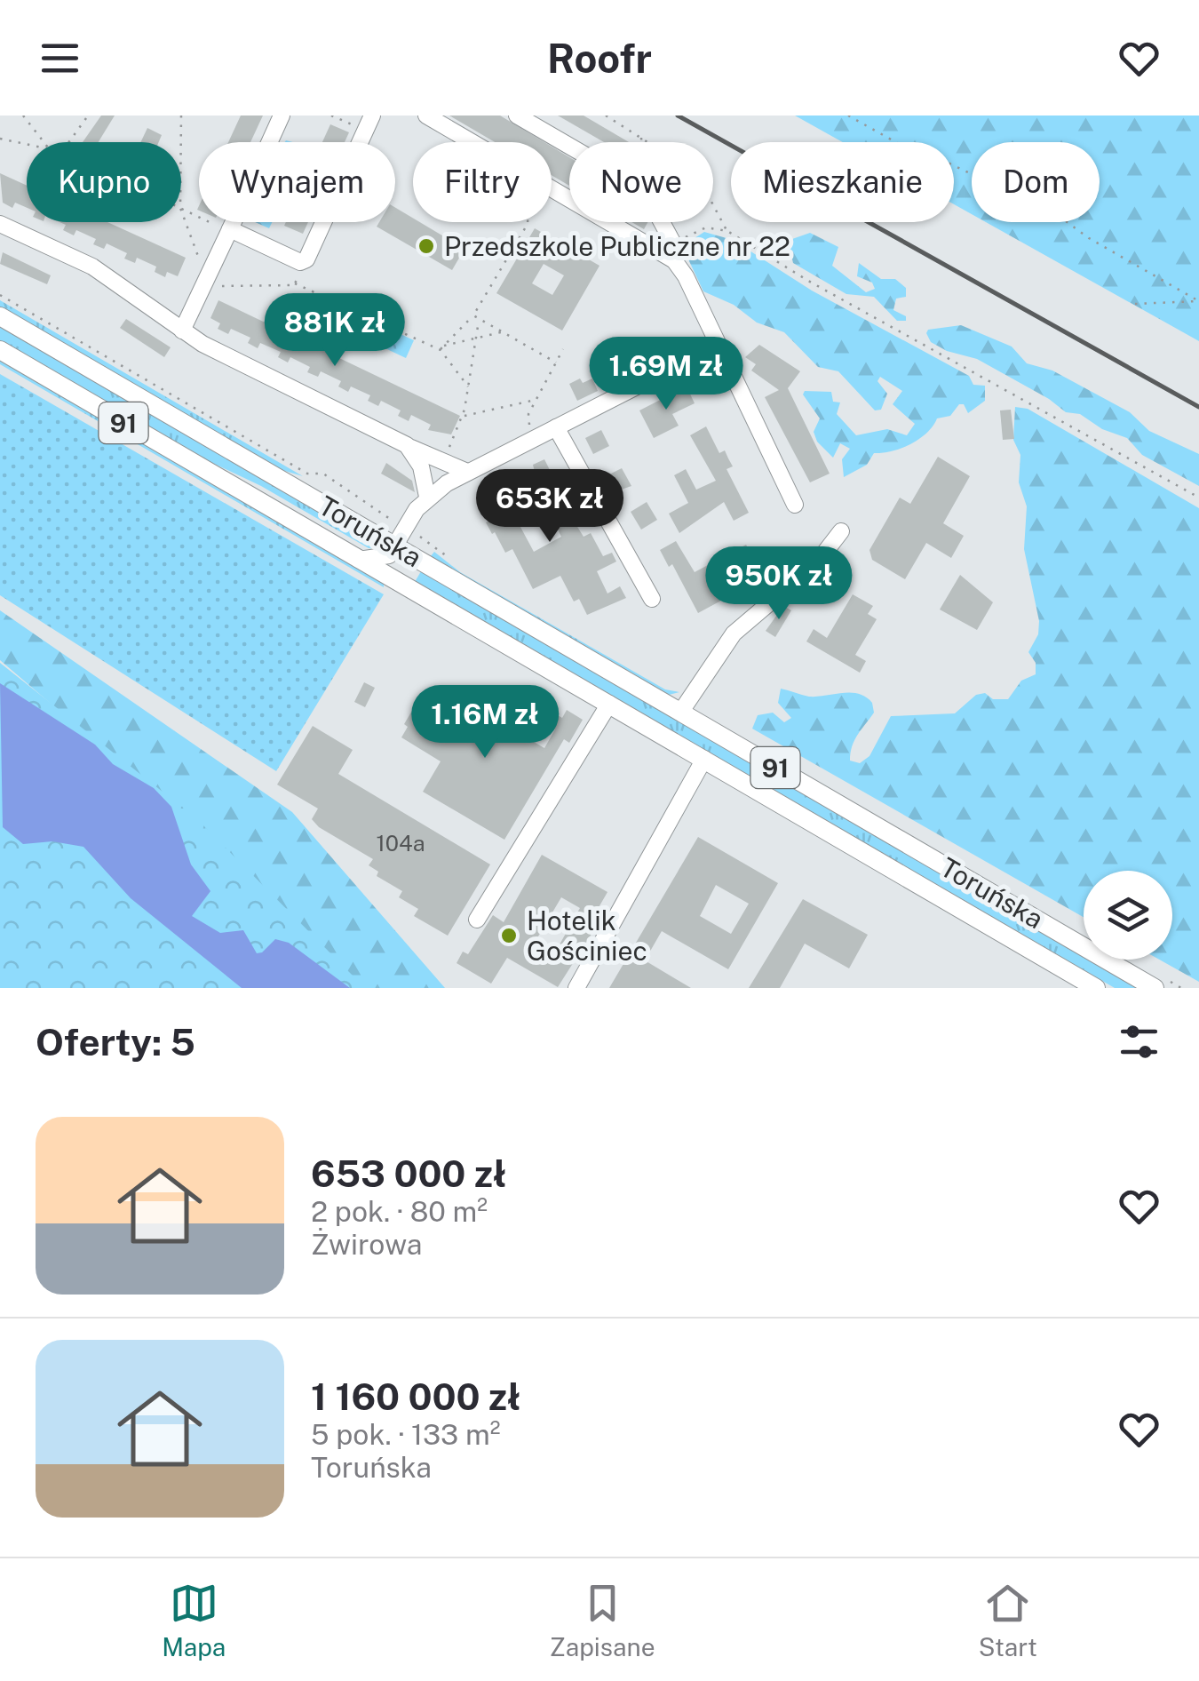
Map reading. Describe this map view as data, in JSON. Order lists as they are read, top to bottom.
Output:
{
  "streets": {
    "main road": ["91", "Toruńska"]
  },
  "places": ["Przedszkole Publiczne nr 22", "Hotelik Gościniec"],
  "house_numbers": ["104a"],
  "page": {
    "header": "Roofr",
    "chip": [
      "Kupno",
      "Wynajem",
      "Filtry",
      "Nowe",
      "Mieszkanie",
      "Dom"
    ],
    "price": [
      "881K zł",
      "1.69M zł",
      "653K zł",
      "950K zł",
      "1.16M zł"
    ],
    "heading": "Oferty: 5",
    "list": [
      {
        "name": "653 000 zł",
        "note": "2 pok. · 80 m² · Żwirowa"
      },
      {
        "name": "1 160 000 zł",
        "note": "5 pok. · 133 m² · Toruńska"
      }
    ],
    "tabs": ["Mapa", "Zapisane", "Start"]
  }
}
